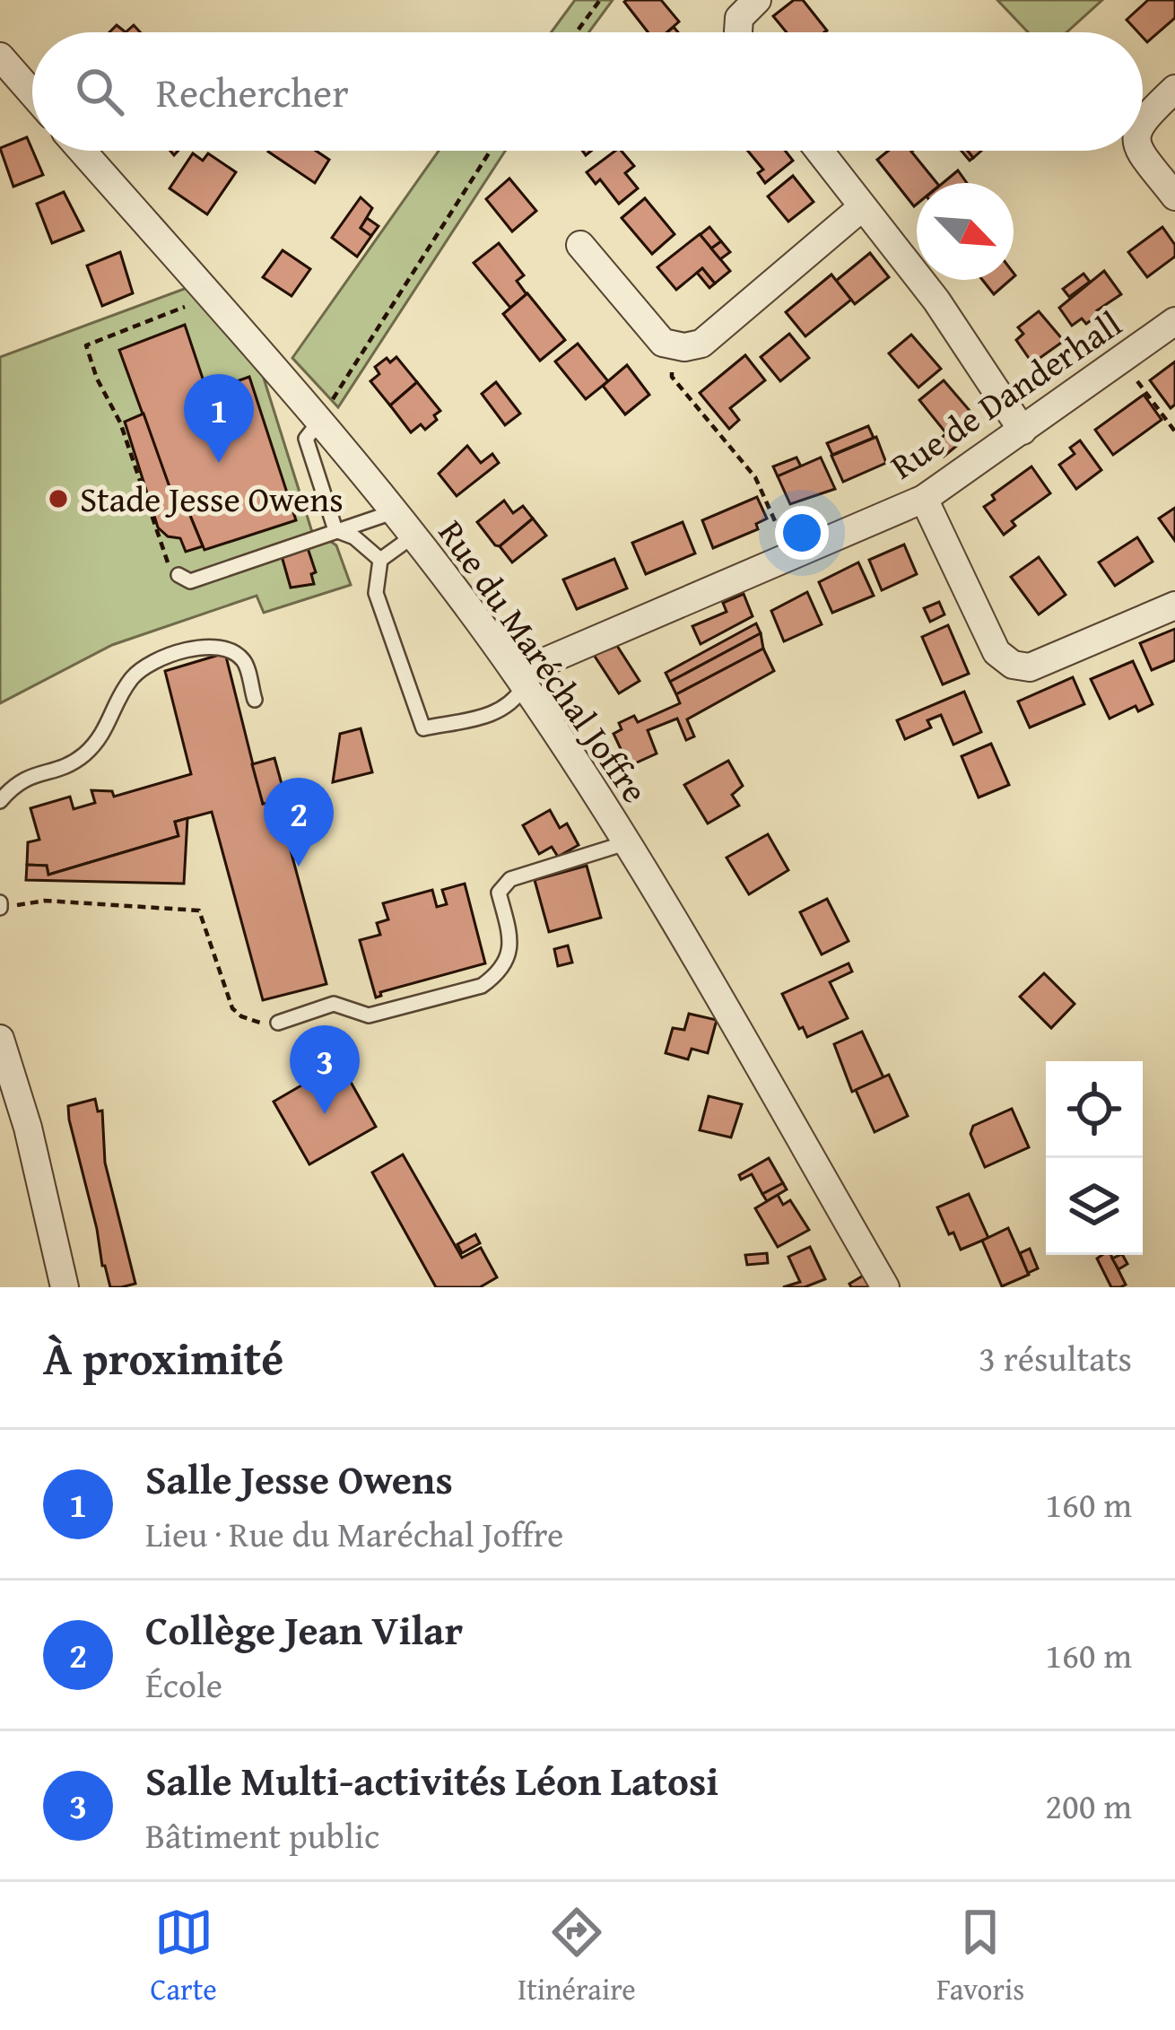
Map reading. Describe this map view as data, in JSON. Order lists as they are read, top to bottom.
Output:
{
  "streets": {
    "street": ["Rue de Danderhall", "Rue du Maréchal Joffre"]
  },
  "crossings": [
    ["Rue de Danderhall", "Rue du Maréchal Joffre"]
  ],
  "places": ["Stade Jesse Owens"],
  "north": "bottom right",
  "page": {
    "search": "Rechercher",
    "pins": ["1", "2", "3"],
    "heading": ["À proximité", "3 résultats"],
    "list": [
      {
        "mark": "1",
        "name": "Salle Jesse Owens",
        "note": "Lieu · Rue du Maréchal Joffre",
        "value": "160 m"
      },
      {
        "mark": "2",
        "name": "Collège Jean Vilar",
        "note": "École",
        "value": "160 m"
      },
      {
        "mark": "3",
        "name": "Salle Multi-activités Léon Latosi",
        "note": "Bâtiment public",
        "value": "200 m"
      }
    ],
    "nav": ["Carte", "Itinéraire", "Favoris"]
  }
}
